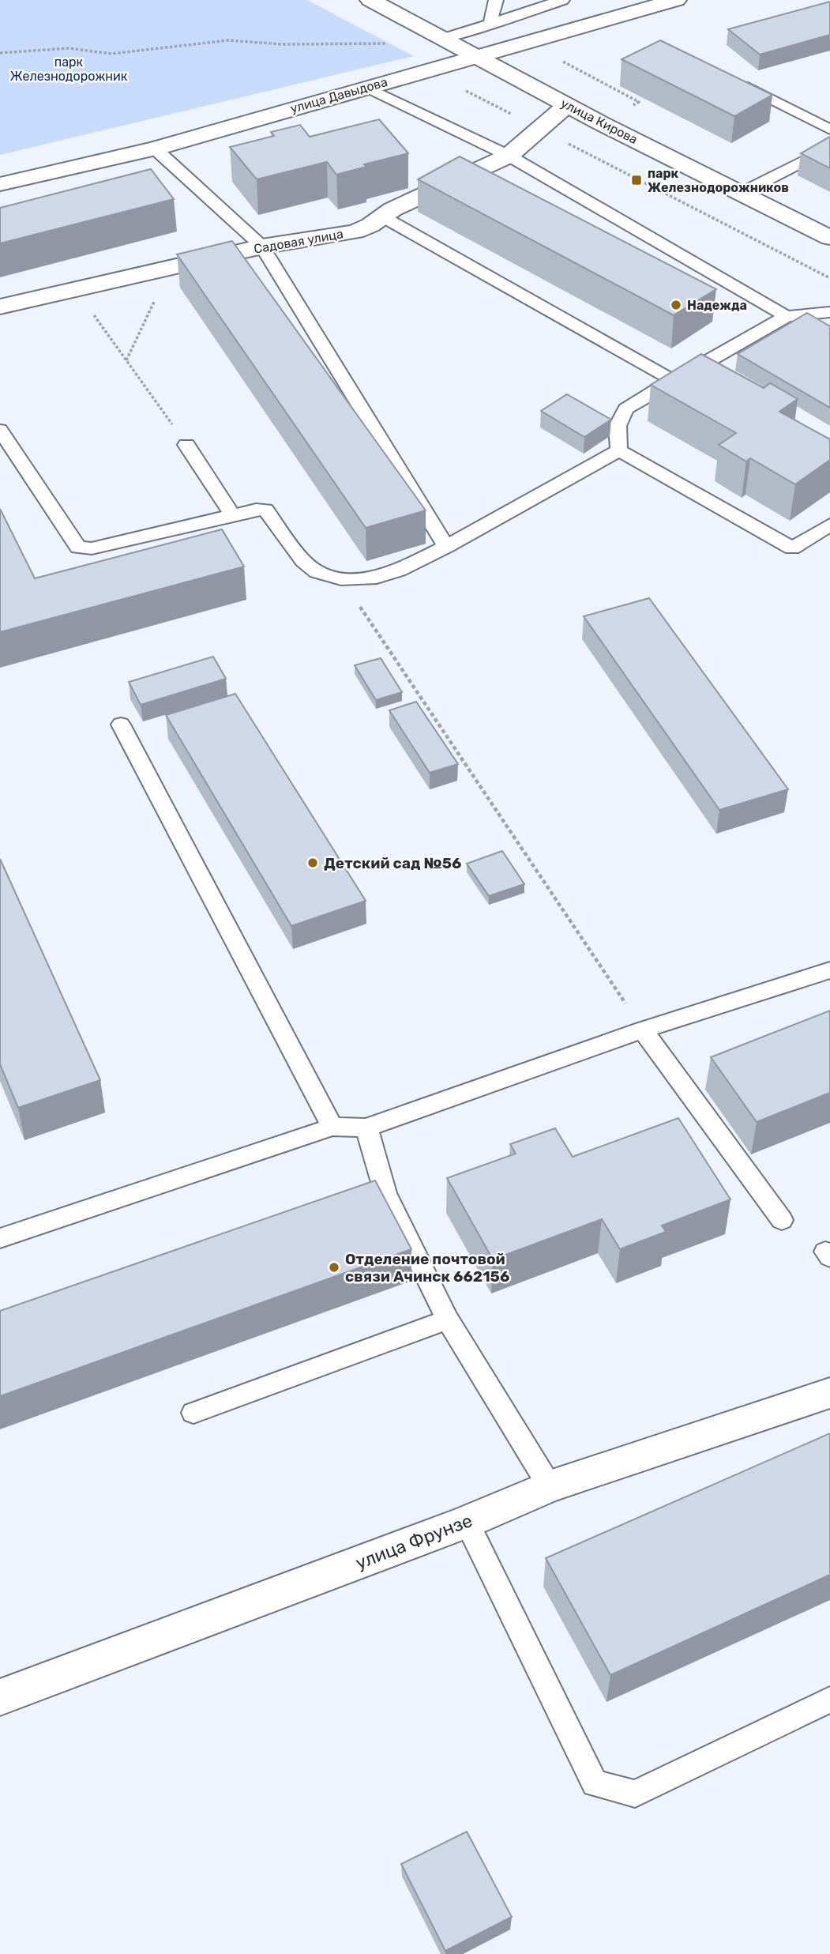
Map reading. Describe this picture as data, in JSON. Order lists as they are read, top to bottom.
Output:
{
  "streets": {
    "street": [
      "улица Давыдова",
      "улица Кирова",
      "Садовая улица",
      "улица Фрунзе"
    ]
  },
  "crossings": [
    ["улица Давыдова", "улица Кирова"],
    ["улица Кирова", "Садовая улица"]
  ],
  "parks": ["парк Железнодорожник"],
  "places": {
    "transit": ["парк Железнодорожников"],
    "other": ["Надежда", "Детский сад №56", "Отделение почтовой связи Ачинск 662156"]
  }
}
